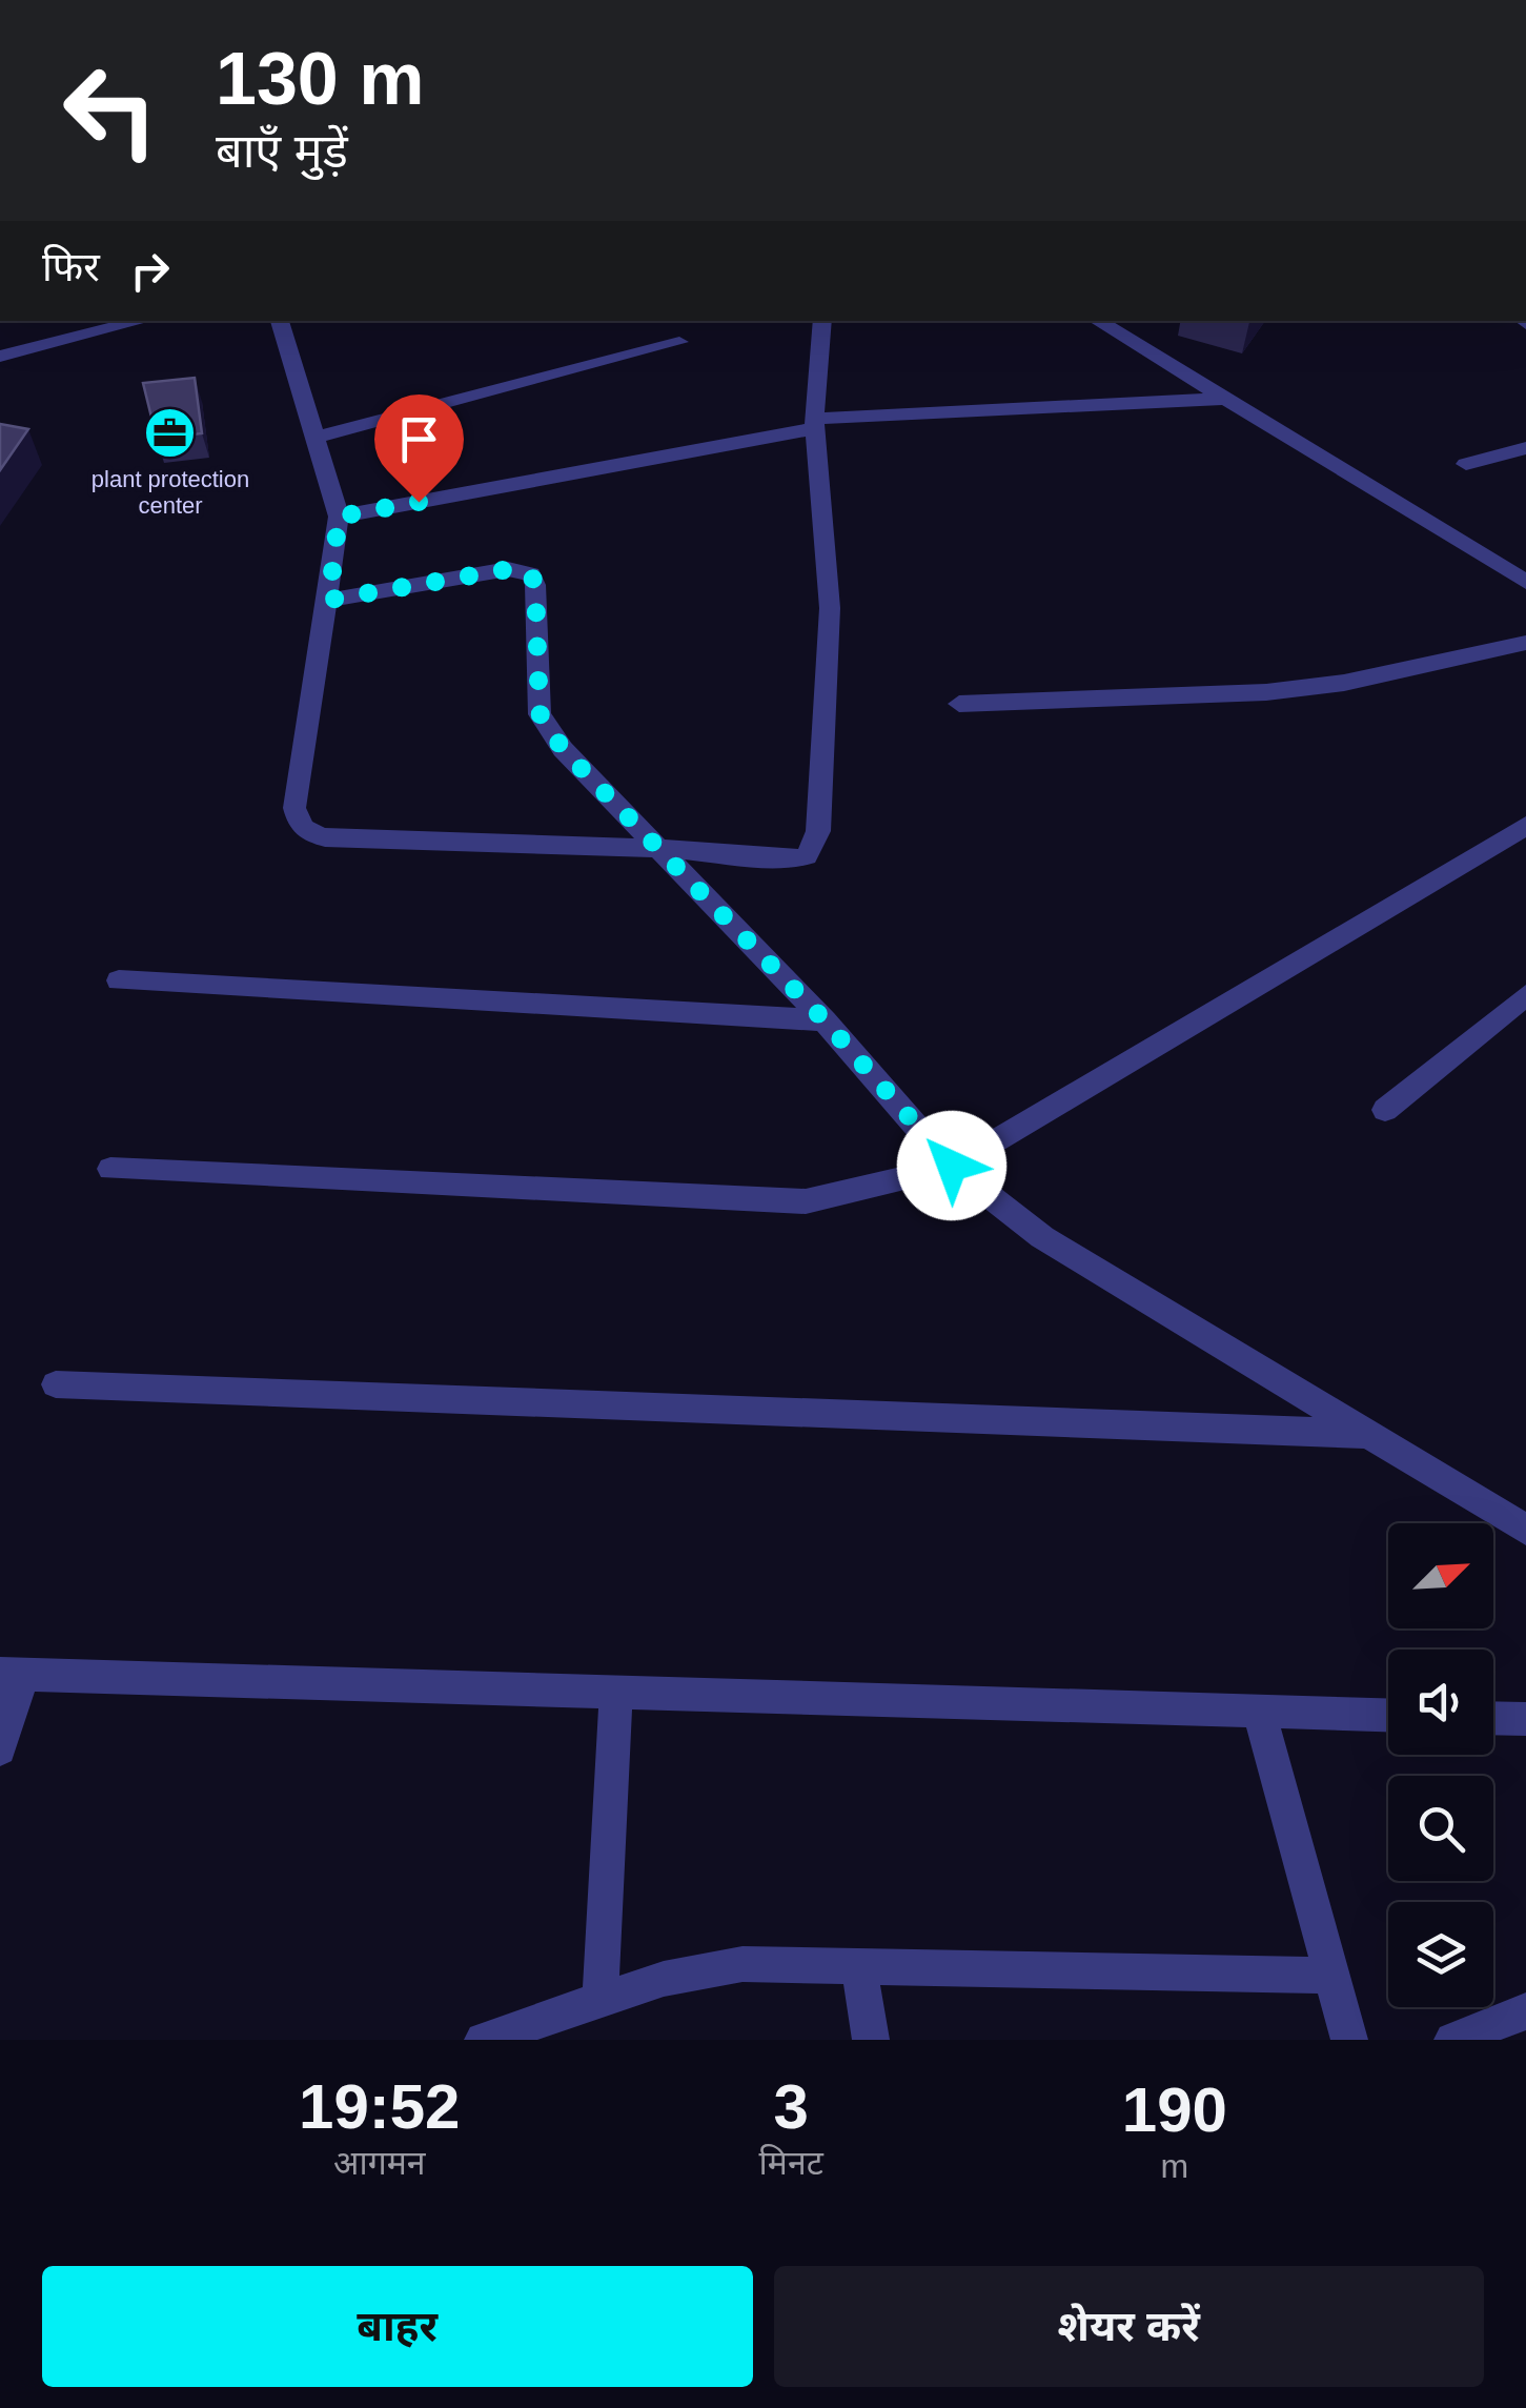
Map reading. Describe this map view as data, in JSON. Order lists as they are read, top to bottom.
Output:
{
  "places": {
    "office": ["plant protection center"]
  },
  "north": "top right",
  "page": {
    "turn": ["130 m", "बाएँ मुड़ें"],
    "then": "फिर",
    "eta": [
      "19:52",
      "आगमन",
      "3",
      "मिनट",
      "190",
      "m"
    ],
    "buttons": ["बाहर", "शेयर करें"]
  }
}
